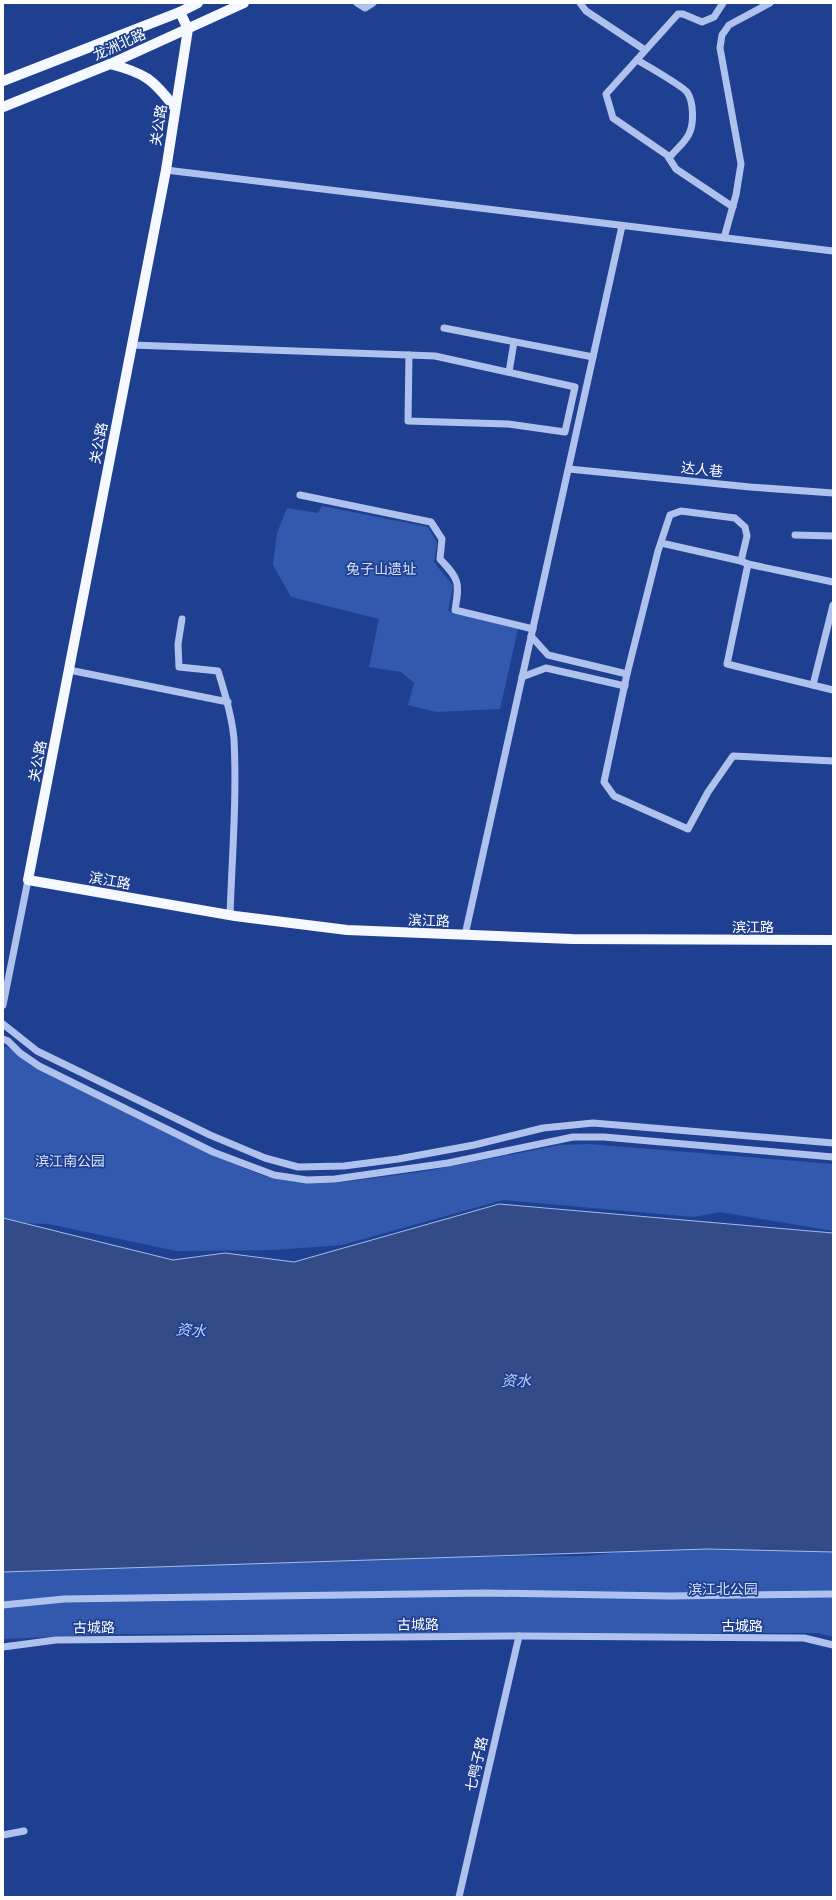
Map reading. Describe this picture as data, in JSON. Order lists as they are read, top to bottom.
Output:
{
  "streets": {
    "main road": ["龙洲北路", "关公路", "滨江路"],
    "street": ["达人巷", "古城路", "七鸭子路"]
  },
  "crossings": [
    ["龙洲北路", "关公路"],
    ["关公路", "滨江路"],
    ["古城路", "七鸭子路"]
  ],
  "water": ["资水"],
  "parks": ["兔子山遗址", "滨江南公园", "滨江北公园"]
}
